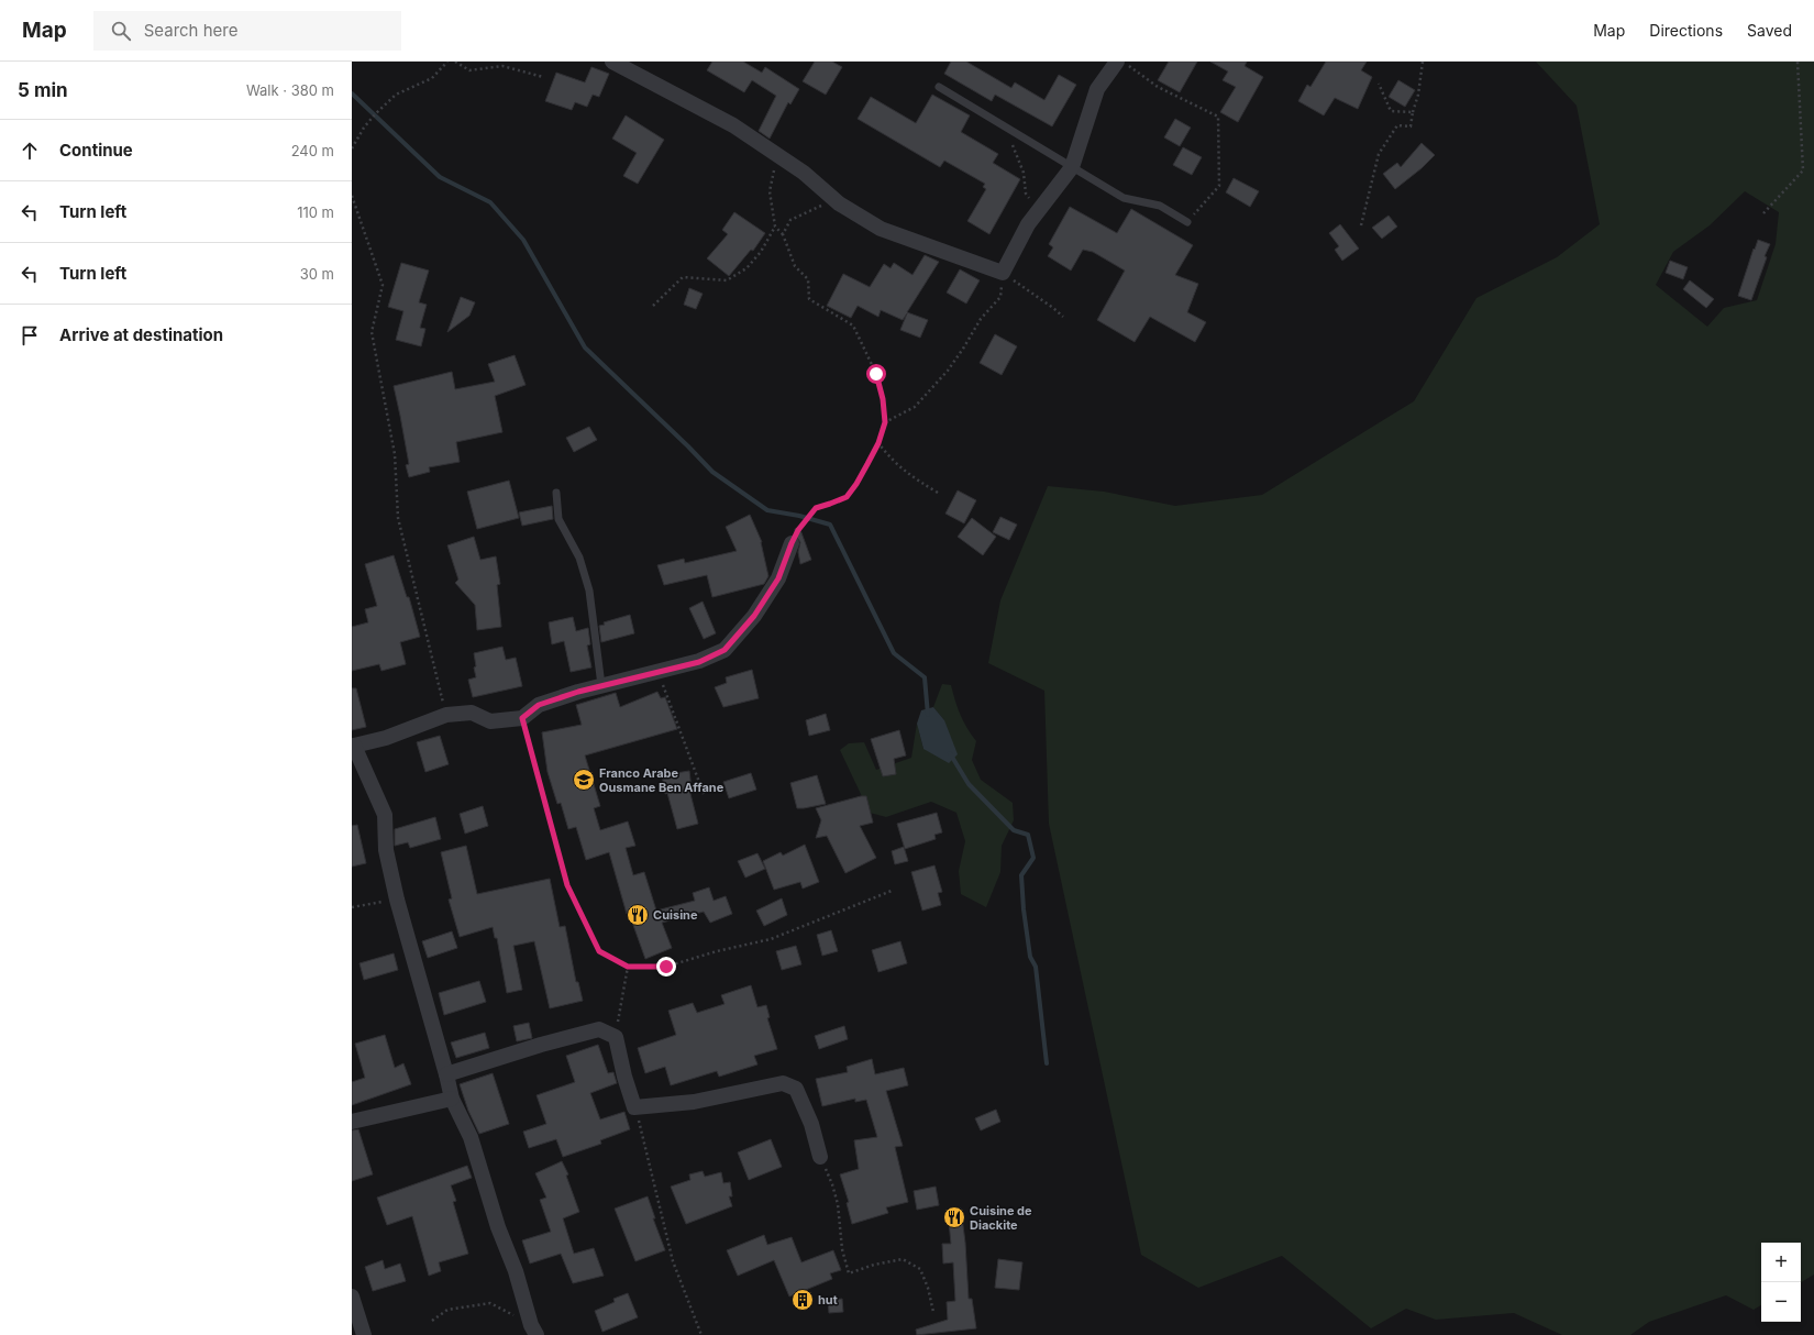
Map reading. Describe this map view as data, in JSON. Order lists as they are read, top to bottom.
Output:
{
  "places": {
    "school or university": ["Franco Arabe Ousmane Ben Affane"],
    "restaurant": ["Cuisine", "Cuisine de Diackite"],
    "building": ["hut"]
  },
  "page": {
    "header": "Map",
    "search": "Search here",
    "nav": ["Map", "Directions", "Saved"],
    "heading": ["5 min", "Walk · 380 m"],
    "list": [
      ["Continue", "240 m"],
      ["Turn left", "110 m"],
      ["Turn left", "30 m"],
      "Arrive at destination"
    ],
    "map_buttons": ["+", "−"]
  }
}
